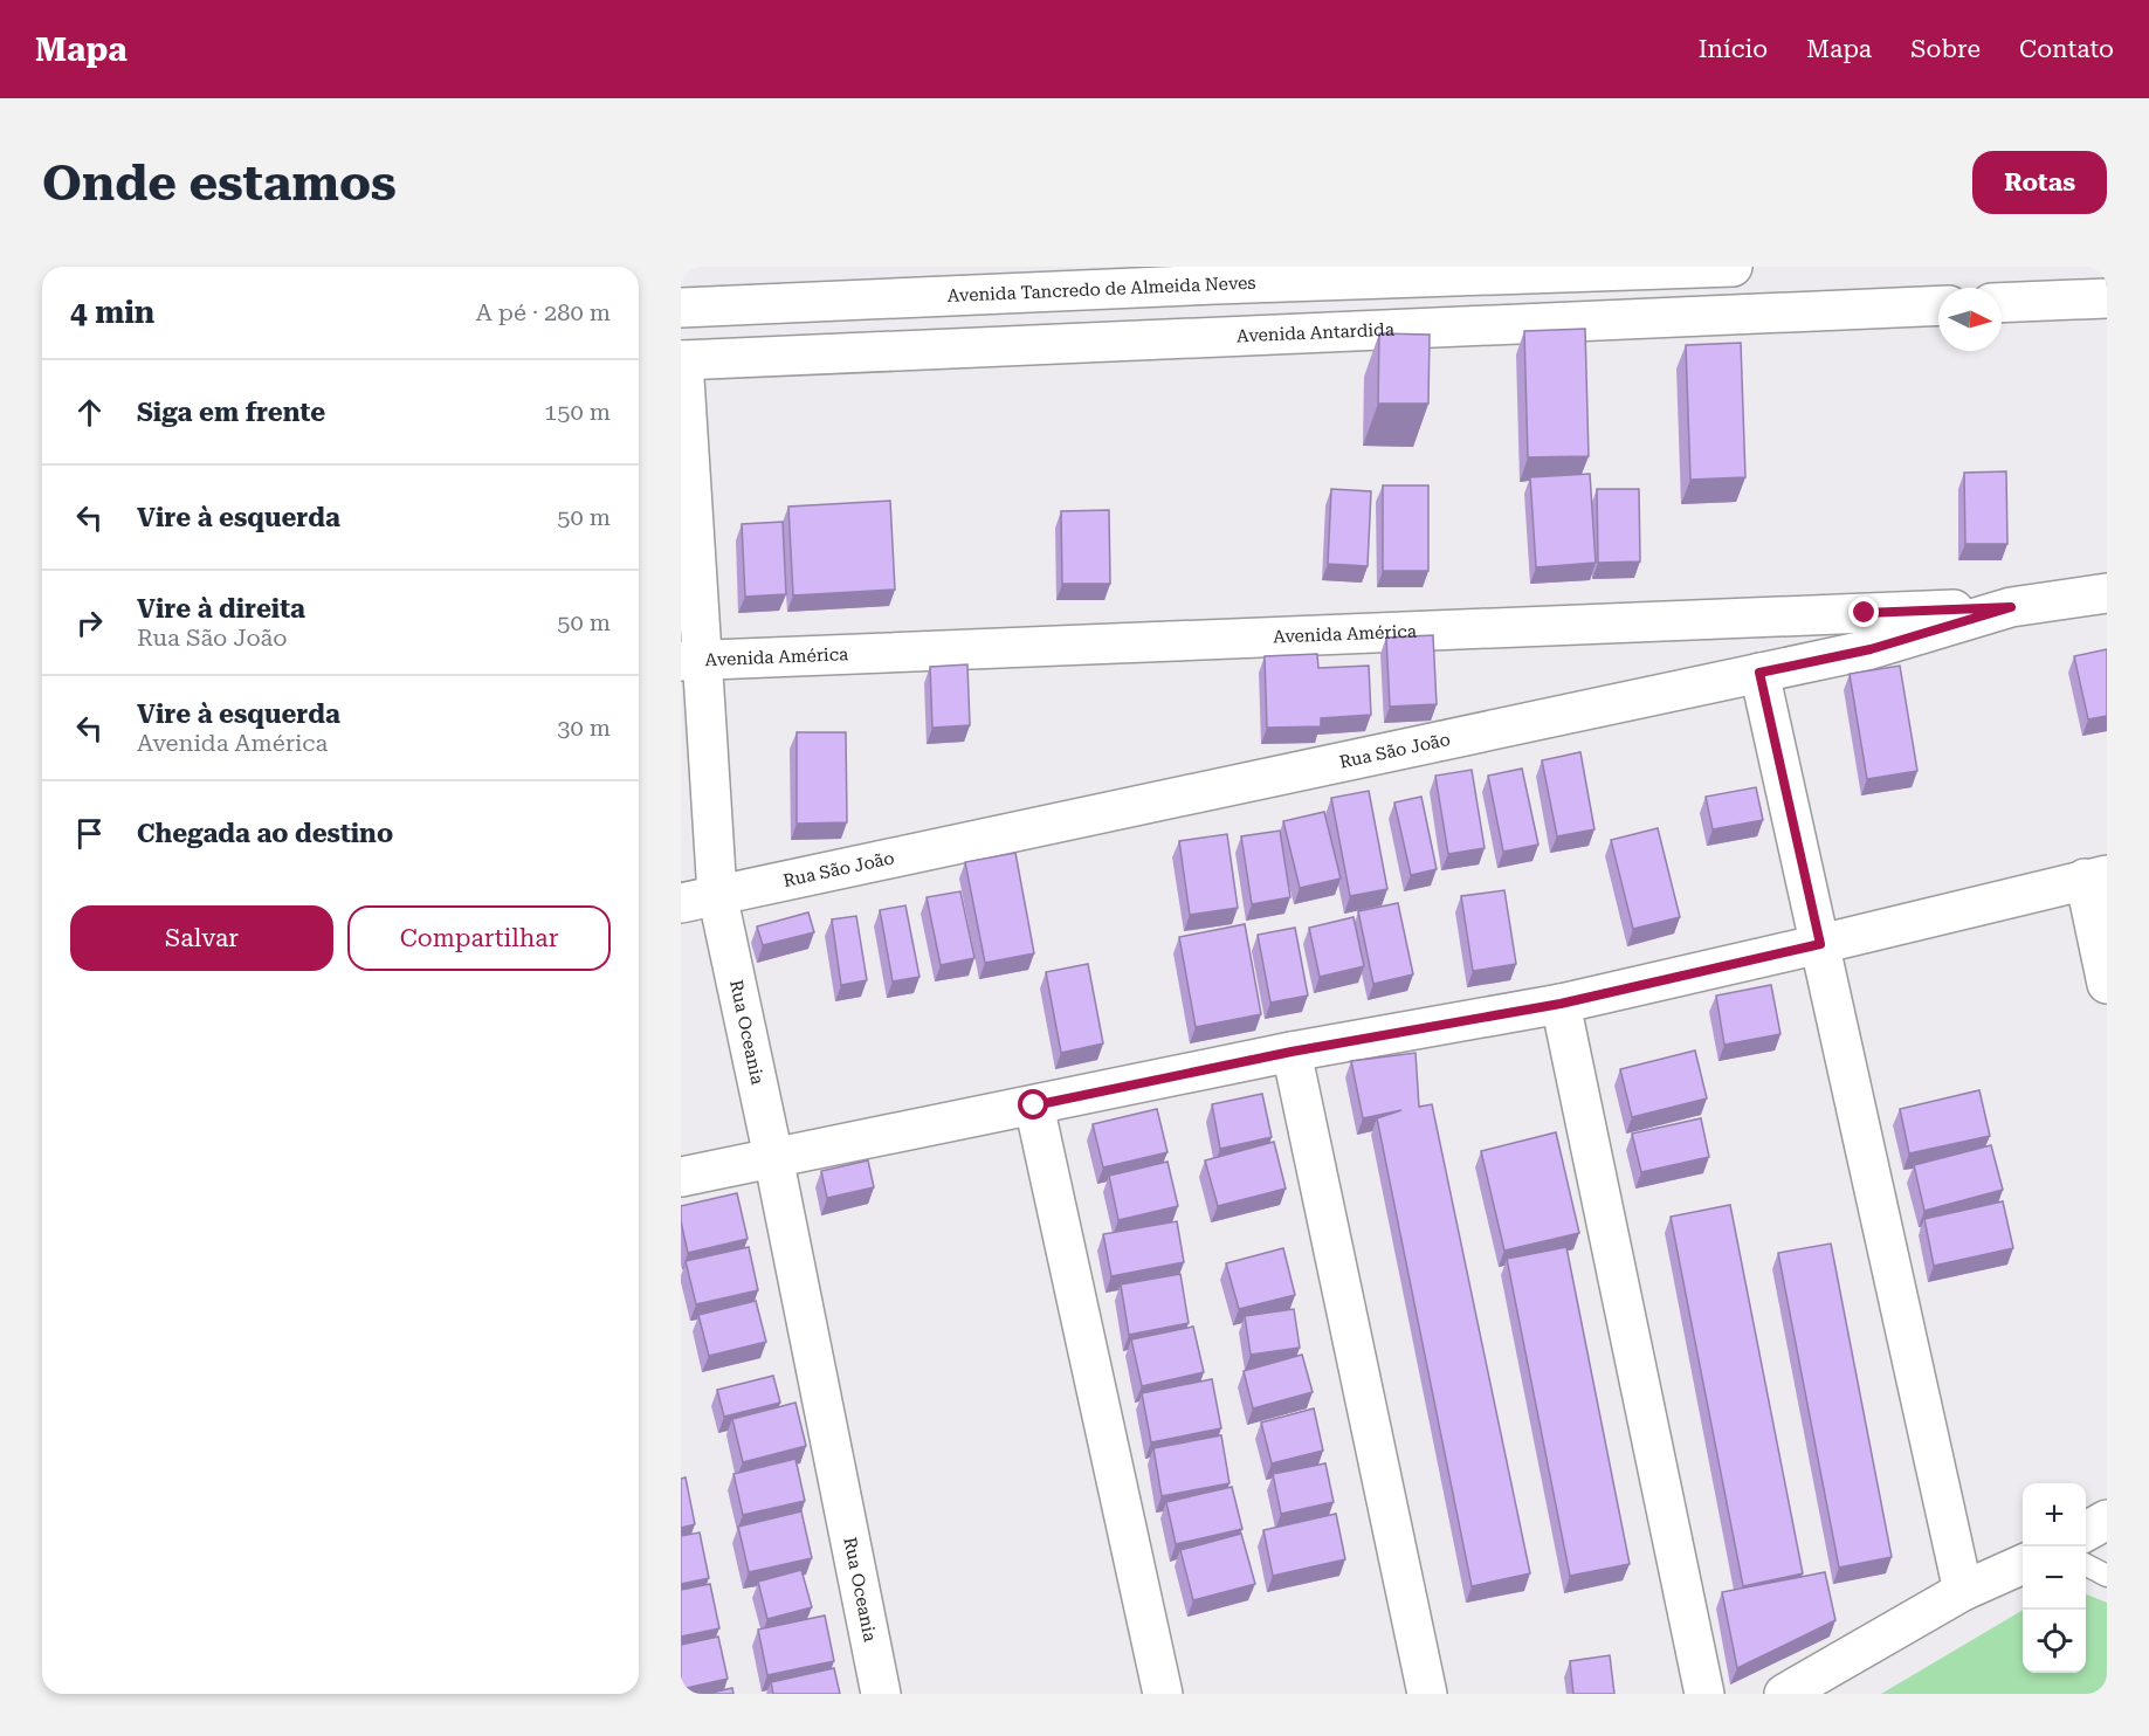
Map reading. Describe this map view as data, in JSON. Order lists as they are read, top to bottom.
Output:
{
  "streets": {
    "street": [
      "Avenida Tancredo de Almeida Neves",
      "Avenida Antardida",
      "Avenida América",
      "Rua São João",
      "Rua Oceania"
    ]
  },
  "crossings": [
    ["Avenida Antardida", "Rua Oceania"],
    ["Avenida América", "Rua São João"],
    ["Avenida América", "Rua Oceania"],
    ["Rua São João", "Rua Oceania"]
  ],
  "north": "right",
  "page": {
    "header": "Mapa",
    "nav": [
      "Início",
      "Mapa",
      "Sobre",
      "Contato"
    ],
    "buttons": [
      "Rotas",
      ["Salvar", "Compartilhar"]
    ],
    "title": "Onde estamos",
    "heading": ["4 min", "A pé · 280 m"],
    "list": [
      ["Siga em frente", "150 m"],
      ["Vire à esquerda", "50 m"],
      ["Vire à direita", "Rua São João", "50 m"],
      ["Vire à esquerda", "Avenida América", "30 m"],
      "Chegada ao destino"
    ],
    "map_buttons": ["+", "−"]
  }
}
